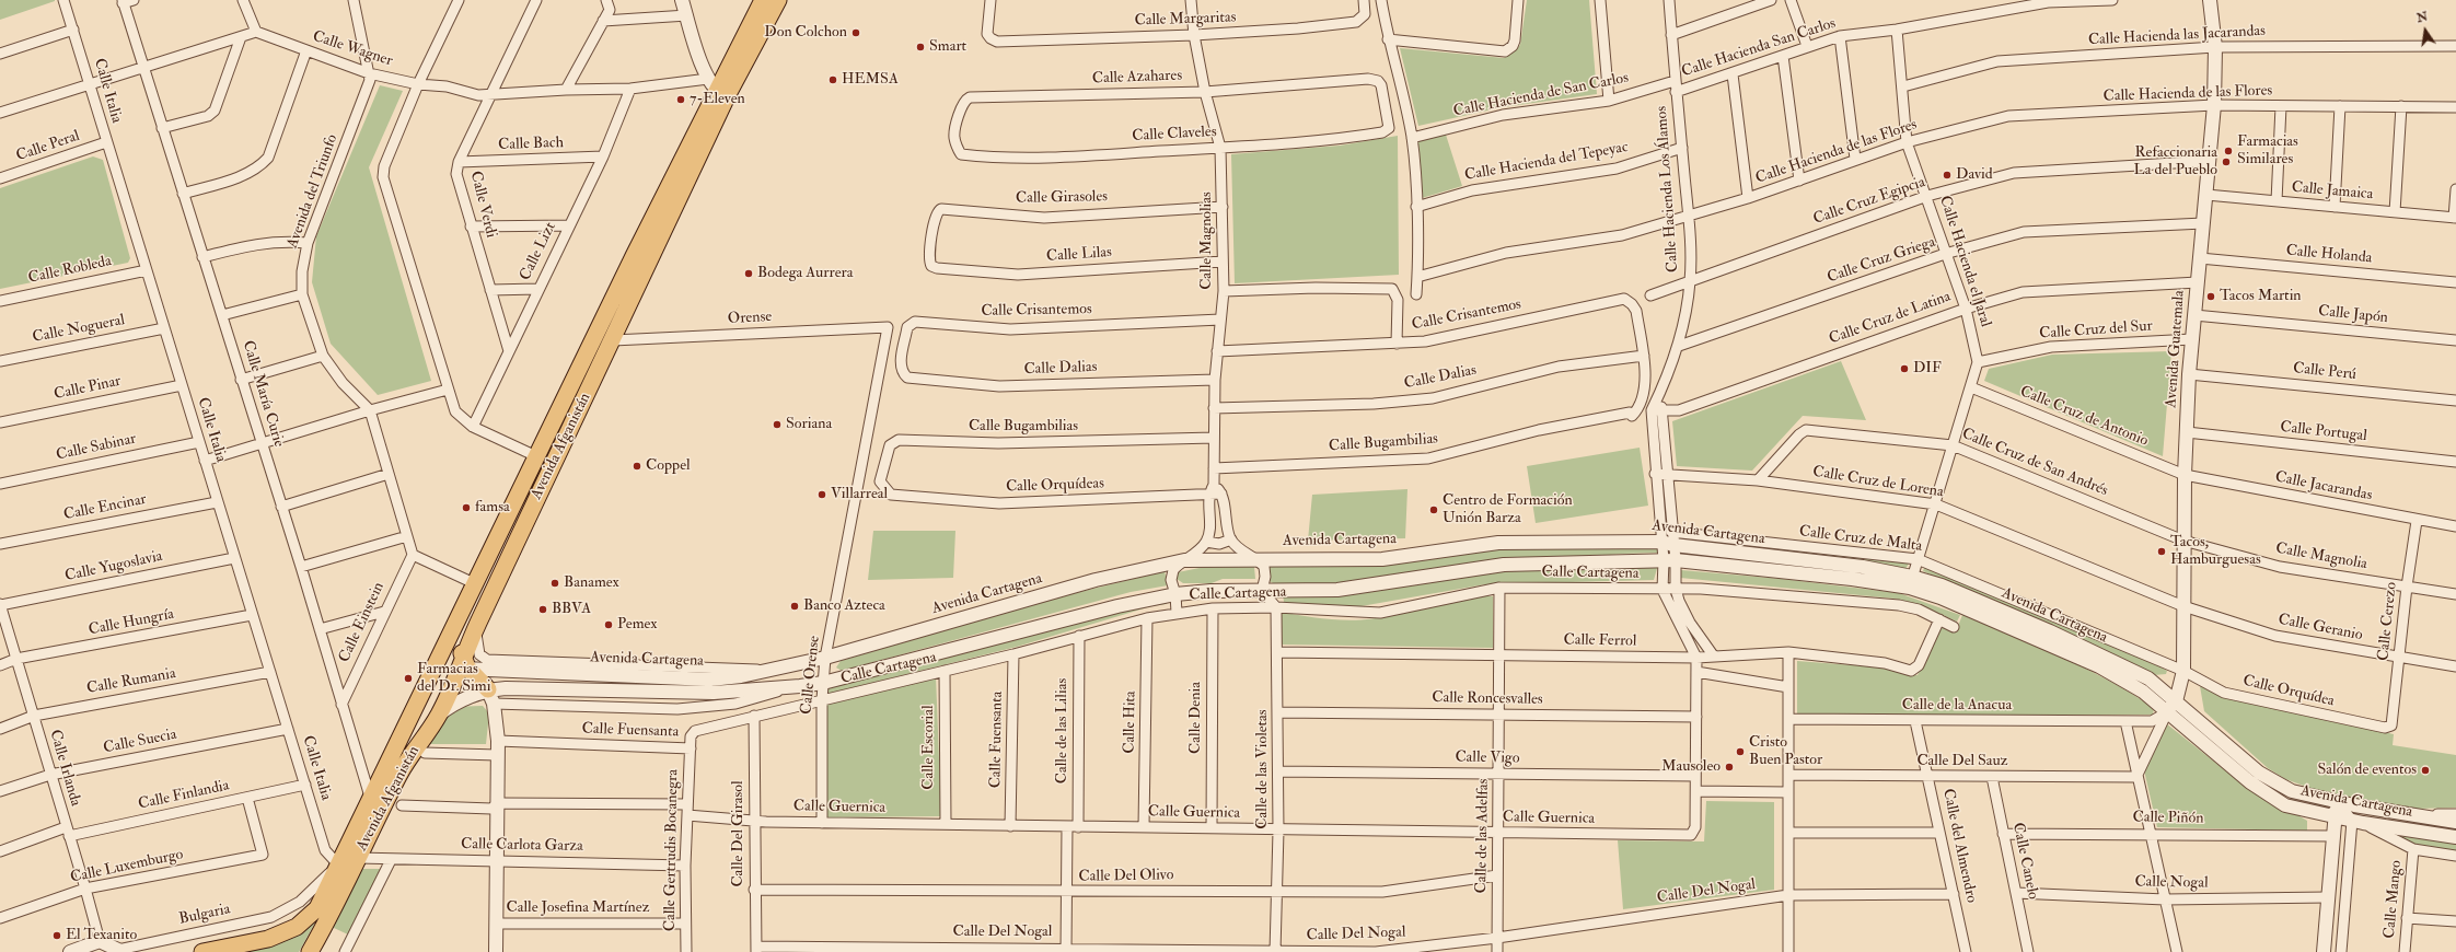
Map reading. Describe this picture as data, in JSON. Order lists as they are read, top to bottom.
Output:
{
  "streets": {
    "main road": ["Avenida Afganistán"],
    "street": [
      "Calle Margaritas",
      "Calle Hacienda las Jacarandas",
      "Calle Hacienda San Carlos",
      "Calle Wagner",
      "Calle Azahares",
      "Calle Italia",
      "Calle Hacienda de las Flores",
      "Calle Hacienda de San Carlos",
      "Calle Claveles",
      "Calle Bach",
      "Calle Peral",
      "Calle Hacienda del Tepeyac",
      "Calle Hacienda Los Álamos",
      "Avenida del Triunfo",
      "Calle Jamaica",
      "Calle Girasoles",
      "Calle Cruz Egipcia",
      "Calle Verdi",
      "Calle Magnolias",
      "Calle Lizt",
      "Calle Lilas",
      "Calle Holanda",
      "Calle Cruz Griega",
      "Calle Hacienda el Jaral",
      "Calle Robleda",
      "Calle Crisantemos",
      "Calle Japón",
      "Orense",
      "Calle Cruz de Latina",
      "Calle Nogueral",
      "Calle Cruz del Sur",
      "Avenida Guatemala",
      "Calle Dalias",
      "Calle Perú",
      "Calle Pinar",
      "Calle María Curie",
      "Calle Cruz de Antonio",
      "Calle Bugambilias",
      "Calle Portugal",
      "Calle Sabinar",
      "Calle Cruz de San Andrés",
      "Calle Cruz de Lorena",
      "Calle Orquídeas",
      "Calle Jacarandas",
      "Calle Encinar",
      "Avenida Cartagena",
      "Calle Cruz de Malta",
      "Calle Magnolia",
      "Calle Yugoslavia",
      "Calle Cartagena",
      "Calle Cerezo",
      "Calle Hungría",
      "Calle Einstein",
      "Calle Geranio",
      "Calle Ferrol",
      "Calle Orense",
      "Calle Rumania",
      "Calle Orquídea",
      "Calle Roncesvalles",
      "Calle de la Anacua",
      "Calle Denia",
      "Calle Hita",
      "Calle Fuensanta",
      "Calle de las Lilias",
      "Calle Suecia",
      "Calle Escorial",
      "Calle Vigo",
      "Calle Del Sauz",
      "Calle Irlanda",
      "Calle de las Violetas",
      "Calle Finlandia",
      "Calle Guernica",
      "Calle Piñón",
      "Calle Del Girasol",
      "Calle de las Adelfas",
      "Calle Carlota Garza",
      "Calle del Almendro",
      "Calle Gertrudis Bocanegra",
      "Calle Canelo",
      "Calle Luxemburgo",
      "Calle Del Olivo",
      "Calle Nogal",
      "Calle Del Nogal",
      "Calle Mango",
      "Calle Josefina Martínez",
      "Bulgaria"
    ]
  },
  "crossings": [
    ["Calle Margaritas", "Calle Magnolias"],
    ["Calle Hacienda las Jacarandas", "Calle Hacienda el Jaral"],
    ["Calle Hacienda las Jacarandas", "Avenida Guatemala"],
    ["Calle Hacienda San Carlos", "Calle Hacienda Los Álamos"],
    ["Calle Hacienda San Carlos", "Calle Hacienda el Jaral"],
    ["Calle Wagner", "Avenida del Triunfo"],
    ["Calle Wagner", "Calle Verdi"],
    ["Calle Wagner", "Calle Lizt"],
    ["Calle Wagner", "Avenida Afganistán"],
    ["Calle Azahares", "Calle Claveles"],
    ["Calle Azahares", "Calle Magnolias"],
    ["Calle Italia", "Calle Peral"],
    ["Calle Italia", "Calle Robleda"],
    ["Calle Italia", "Calle Nogueral"],
    ["Calle Italia", "Calle Pinar"],
    ["Calle Italia", "Avenida Afganistán"],
    ["Calle Italia", "Calle Sabinar"],
    ["Calle Italia", "Calle Encinar"],
    ["Calle Italia", "Calle Yugoslavia"],
    ["Calle Italia", "Calle Hungría"],
    ["Calle Italia", "Calle Rumania"],
    ["Calle Italia", "Calle Suecia"],
    ["Calle Italia", "Calle Finlandia"],
    ["Calle Italia", "Bulgaria"],
    ["Calle Hacienda de las Flores", "Calle Hacienda Los Álamos"],
    ["Calle Hacienda de las Flores", "Calle Hacienda el Jaral"],
    ["Calle Hacienda de las Flores", "Avenida Guatemala"],
    ["Calle Hacienda de San Carlos", "Calle Hacienda Los Álamos"],
    ["Calle Claveles", "Calle Magnolias"],
    ["Calle Bach", "Calle Verdi"],
    ["Calle Bach", "Calle Lizt"],
    ["Calle Hacienda del Tepeyac", "Calle Hacienda Los Álamos"],
    ["Calle Hacienda Los Álamos", "Calle Cruz Egipcia"],
    ["Calle Hacienda Los Álamos", "Calle Cruz Griega"],
    ["Calle Hacienda Los Álamos", "Calle Cruz de Latina"],
    ["Avenida del Triunfo", "Calle Einstein"],
    ["Calle Jamaica", "Avenida Guatemala"],
    ["Calle Girasoles", "Calle Magnolias"],
    ["Calle Girasoles", "Calle Lilas"],
    ["Calle Cruz Egipcia", "Calle Hacienda el Jaral"],
    ["Calle Cruz Egipcia", "Avenida Guatemala"],
    ["Calle Verdi", "Calle Lizt"],
    ["Calle Magnolias", "Calle Lilas"],
    ["Calle Magnolias", "Calle Crisantemos"],
    ["Calle Magnolias", "Calle Dalias"],
    ["Calle Magnolias", "Calle Bugambilias"],
    ["Calle Magnolias", "Calle Orquídeas"],
    ["Calle Holanda", "Avenida Guatemala"],
    ["Calle Cruz Griega", "Calle Hacienda el Jaral"],
    ["Calle Cruz Griega", "Avenida Guatemala"],
    ["Calle Hacienda el Jaral", "Calle Cruz de Latina"],
    ["Calle Hacienda el Jaral", "Calle Cruz del Sur"],
    ["Calle Hacienda el Jaral", "Calle Cruz de Antonio"],
    ["Calle Hacienda el Jaral", "Calle Cruz de San Andrés"],
    ["Calle Hacienda el Jaral", "Calle Cruz de Lorena"],
    ["Calle Hacienda el Jaral", "Avenida Cartagena"],
    ["Calle Hacienda el Jaral", "Calle Cruz de Malta"],
    ["Calle Crisantemos", "Calle Dalias"],
    ["Calle Crisantemos", "Calle Bugambilias"],
    ["Calle Japón", "Avenida Guatemala"],
    ["Orense", "Avenida Afganistán"],
    ["Orense", "Calle Orense"],
    ["Calle Cruz de Latina", "Avenida Guatemala"],
    ["Calle Cruz del Sur", "Avenida Guatemala"],
    ["Avenida Guatemala", "Calle Perú"],
    ["Avenida Guatemala", "Calle Cruz de Antonio"],
    ["Avenida Guatemala", "Calle Portugal"],
    ["Avenida Guatemala", "Calle Cruz de San Andrés"],
    ["Avenida Guatemala", "Calle Cruz de Lorena"],
    ["Avenida Guatemala", "Calle Jacarandas"],
    ["Avenida Guatemala", "Avenida Cartagena"],
    ["Avenida Guatemala", "Calle Cruz de Malta"],
    ["Avenida Guatemala", "Calle Magnolia"],
    ["Avenida Guatemala", "Calle Geranio"],
    ["Avenida Guatemala", "Calle Orquídea"],
    ["Calle Dalias", "Calle Bugambilias"],
    ["Calle María Curie", "Avenida Afganistán"],
    ["Calle María Curie", "Calle Einstein"],
    ["Calle Cruz de Antonio", "Calle Jacarandas"],
    ["Calle Bugambilias", "Calle Orquídeas"],
    ["Avenida Afganistán", "Avenida Cartagena"],
    ["Avenida Afganistán", "Calle Carlota Garza"],
    ["Avenida Afganistán", "Bulgaria"],
    ["Calle Cruz de San Andrés", "Calle Cruz de Lorena"],
    ["Calle Cruz de San Andrés", "Calle Magnolia"],
    ["Calle Cruz de Lorena", "Calle Geranio"],
    ["Calle Jacarandas", "Calle Cerezo"],
    ["Avenida Cartagena", "Calle Cruz de Malta"],
    ["Avenida Cartagena", "Calle Orense"],
    ["Avenida Cartagena", "Calle de la Anacua"],
    ["Calle Cruz de Malta", "Calle Orquídea"],
    ["Calle Magnolia", "Calle Cerezo"],
    ["Calle Yugoslavia", "Calle Irlanda"],
    ["Calle Cartagena", "Calle Orense"],
    ["Calle Cartagena", "Calle Denia"],
    ["Calle Cartagena", "Calle Hita"],
    ["Calle Cartagena", "Calle Fuensanta"],
    ["Calle Cartagena", "Calle de las Lilias"],
    ["Calle Cartagena", "Calle Escorial"],
    ["Calle Cartagena", "Calle de las Violetas"],
    ["Calle Cartagena", "Calle de las Adelfas"],
    ["Calle Cerezo", "Calle Geranio"],
    ["Calle Cerezo", "Calle Orquídea"],
    ["Calle Hungría", "Calle Irlanda"],
    ["Calle Ferrol", "Calle de las Violetas"],
    ["Calle Ferrol", "Calle de las Adelfas"],
    ["Calle Orense", "Calle Fuensanta"],
    ["Calle Orense", "Calle Guernica"],
    ["Calle Rumania", "Calle Irlanda"],
    ["Calle Roncesvalles", "Calle de las Violetas"],
    ["Calle Roncesvalles", "Calle de las Adelfas"],
    ["Calle de la Anacua", "Calle del Almendro"],
    ["Calle Denia", "Calle Guernica"],
    ["Calle Hita", "Calle Guernica"],
    ["Calle Fuensanta", "Calle Guernica"],
    ["Calle Fuensanta", "Calle Del Girasol"],
    ["Calle Fuensanta", "Calle Gertrudis Bocanegra"],
    ["Calle de las Lilias", "Calle Guernica"],
    ["Calle Suecia", "Calle Irlanda"],
    ["Calle Escorial", "Calle Guernica"],
    ["Calle Vigo", "Calle de las Violetas"],
    ["Calle Vigo", "Calle de las Adelfas"],
    ["Calle Del Sauz", "Calle del Almendro"],
    ["Calle Del Sauz", "Calle Canelo"],
    ["Calle Irlanda", "Calle Finlandia"],
    ["Calle Irlanda", "Calle Luxemburgo"],
    ["Calle Irlanda", "Bulgaria"],
    ["Calle de las Violetas", "Calle Guernica"],
    ["Calle de las Violetas", "Calle Del Olivo"],
    ["Calle de las Violetas", "Calle Del Nogal"],
    ["Calle Finlandia", "Calle Luxemburgo"],
    ["Calle Guernica", "Calle Del Girasol"],
    ["Calle Guernica", "Calle de las Adelfas"],
    ["Calle Guernica", "Calle Gertrudis Bocanegra"],
    ["Calle Piñón", "Calle Canelo"],
    ["Calle Del Girasol", "Calle Del Olivo"],
    ["Calle Del Girasol", "Calle Del Nogal"],
    ["Calle de las Adelfas", "Calle Del Olivo"],
    ["Calle de las Adelfas", "Calle Del Nogal"],
    ["Calle Carlota Garza", "Calle Gertrudis Bocanegra"],
    ["Calle del Almendro", "Calle Del Nogal"],
    ["Calle Gertrudis Bocanegra", "Calle Josefina Martínez"],
    ["Calle Canelo", "Calle Nogal"]
  ],
  "places": [
    "Don Colchon",
    "Smart",
    "HEMSA",
    "7-Eleven",
    "Farmacias Similares",
    "Refaccionaria La del Pueblo",
    "David",
    "Bodega Aurrera",
    "Tacos Martin",
    "DIF",
    "Soriana",
    "Coppel",
    "Villarreal",
    "famsa",
    "Centro de Formación Unión Barza",
    "Tacos, Hamburguesas",
    "Banamex",
    "Banco Azteca",
    "BBVA",
    "Pemex",
    "Farmacias del Dr. Simi",
    "Cristo Buen Pastor",
    "Mausoleo",
    "Salón de eventos",
    "El Texanito"
  ],
  "north": "top"
}
